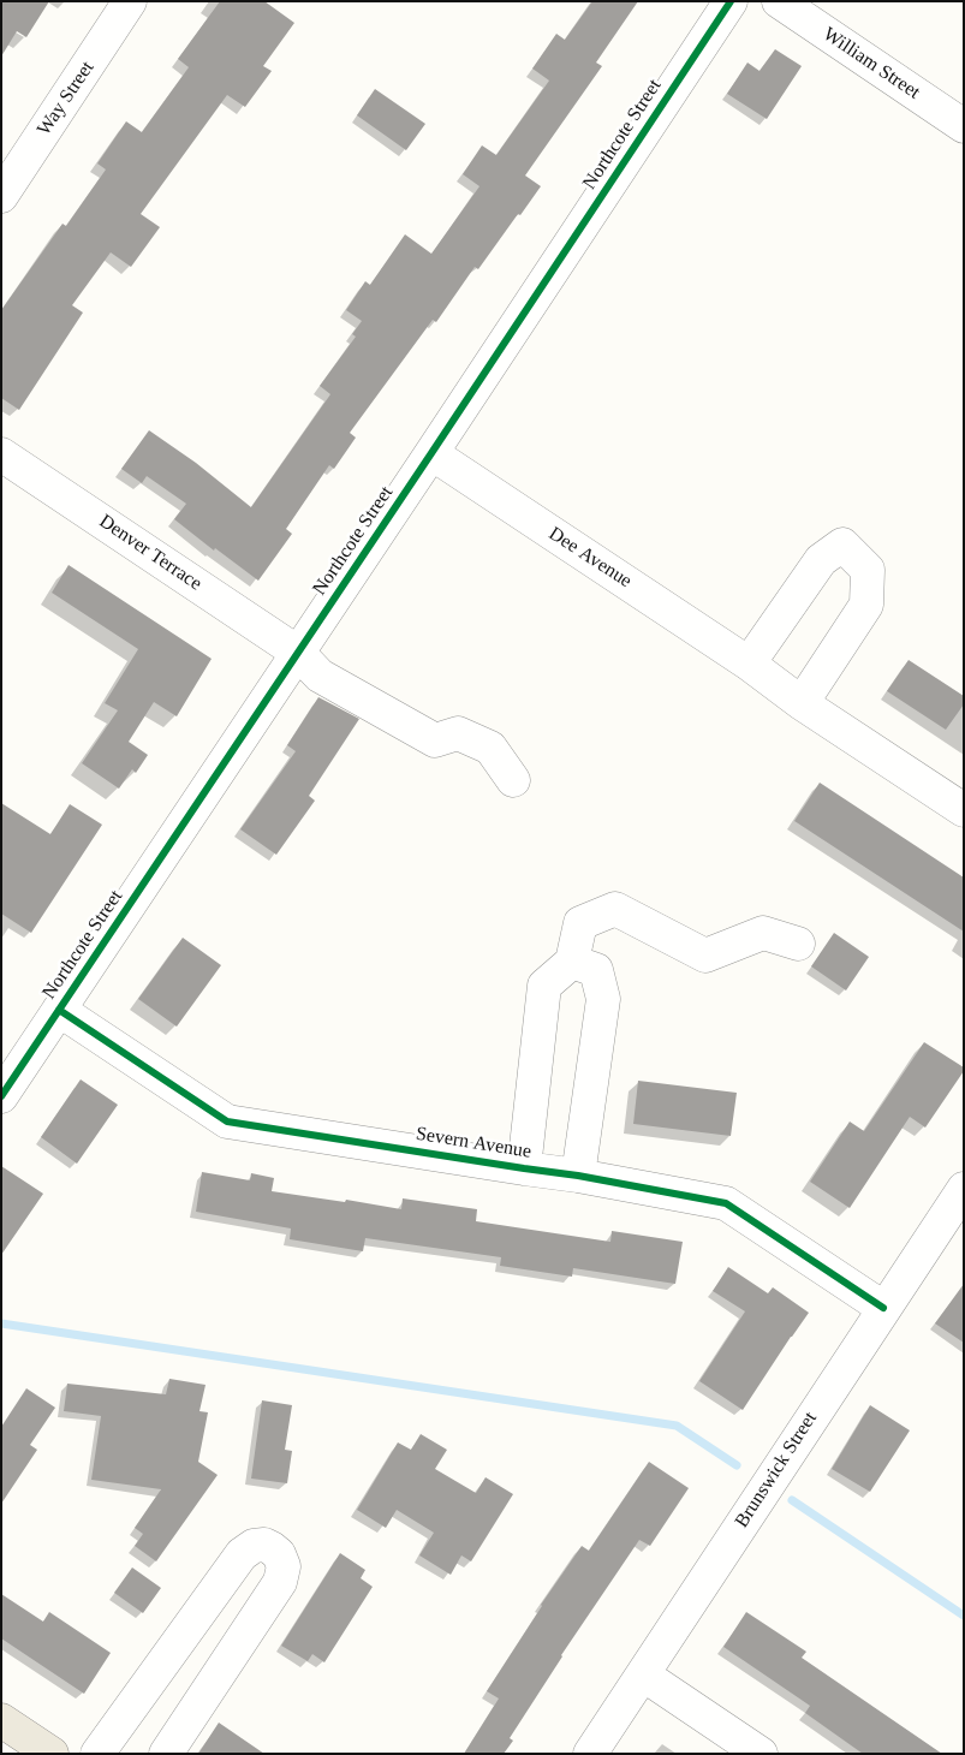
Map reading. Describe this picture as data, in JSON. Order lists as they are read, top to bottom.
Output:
{
  "streets": {
    "street": [
      "William Street",
      "Way Street",
      "Northcote Street",
      "Denver Terrace",
      "Dee Avenue",
      "Severn Avenue",
      "Brunswick Street"
    ]
  },
  "crossings": [
    ["Northcote Street", "Denver Terrace"],
    ["Northcote Street", "Dee Avenue"],
    ["Northcote Street", "Severn Avenue"],
    ["Severn Avenue", "Brunswick Street"]
  ]
}
